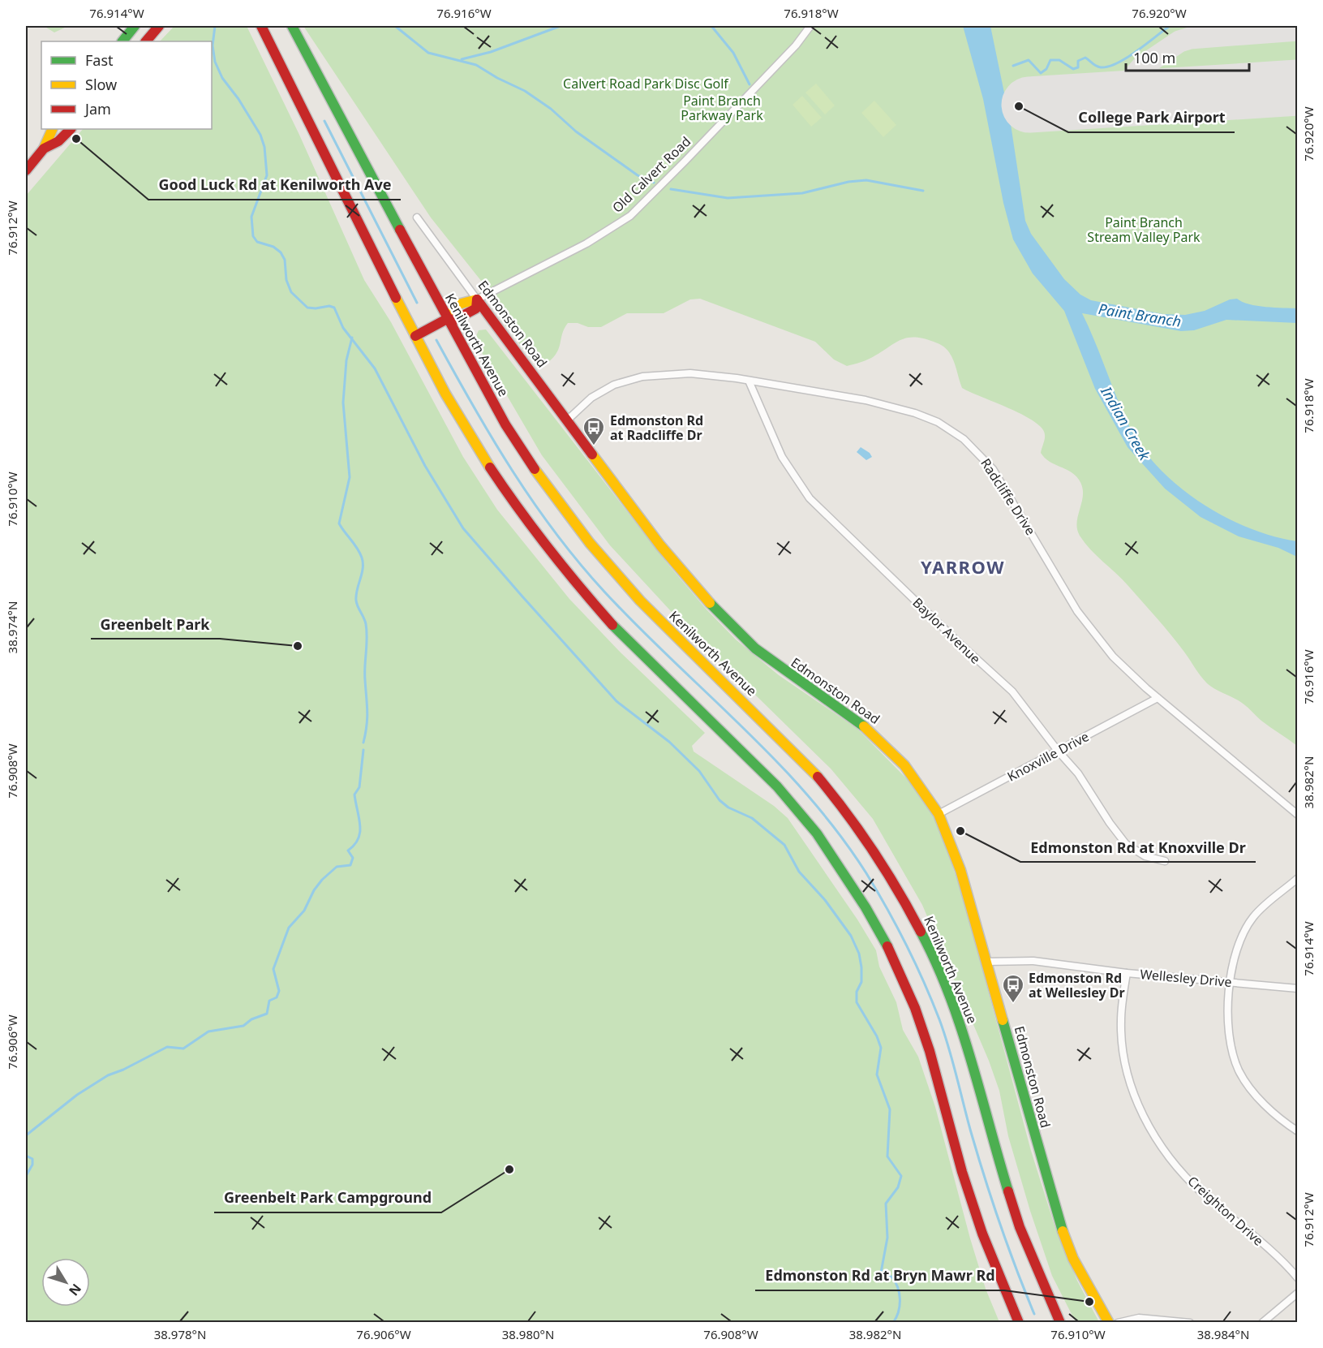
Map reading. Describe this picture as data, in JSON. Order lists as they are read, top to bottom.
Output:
{
  "streets": {
    "main road": ["Old Calvert Road", "Edmonston Road", "Kenilworth Avenue"],
    "street": [
      "Radcliffe Drive",
      "Baylor Avenue",
      "Knoxville Drive",
      "Wellesley Drive",
      "Creighton Drive"
    ]
  },
  "crossings": [
    ["Old Calvert Road", "Edmonston Road"],
    ["Old Calvert Road", "Kenilworth Avenue"],
    ["Edmonston Road", "Radcliffe Drive"],
    ["Edmonston Road", "Knoxville Drive"],
    ["Edmonston Road", "Wellesley Drive"],
    ["Radcliffe Drive", "Baylor Avenue"],
    ["Radcliffe Drive", "Knoxville Drive"],
    ["Baylor Avenue", "Knoxville Drive"],
    ["Wellesley Drive", "Creighton Drive"]
  ],
  "districts": ["YARROW"],
  "water": ["Paint Branch", "Indian Creek"],
  "parks": ["Calvert Road Park Disc Golf", "Paint Branch Parkway Park", "Paint Branch Stream Valley Park"],
  "places": {
    "other": [
      "College Park Airport",
      "Good Luck Rd at Kenilworth Ave",
      "Greenbelt Park",
      "Edmonston Rd at Knoxville Dr",
      "Greenbelt Park Campground",
      "Edmonston Rd at Bryn Mawr Rd"
    ],
    "bus stop": ["Edmonston Rd at Radcliffe Dr", "Edmonston Rd at Wellesley Dr"]
  },
  "legend": ["Fast", "Slow", "Jam"],
  "scale_bar": "100 m",
  "north": "bottom right",
  "coordinates": [
    "76.914°W",
    "76.916°W",
    "76.918°W",
    "76.920°W",
    "76.912°W",
    "76.910°W",
    "38.974°N",
    "76.908°W",
    "38.982°N",
    "76.906°W",
    "38.978°N",
    "38.980°N",
    "38.984°N"
  ]
}
